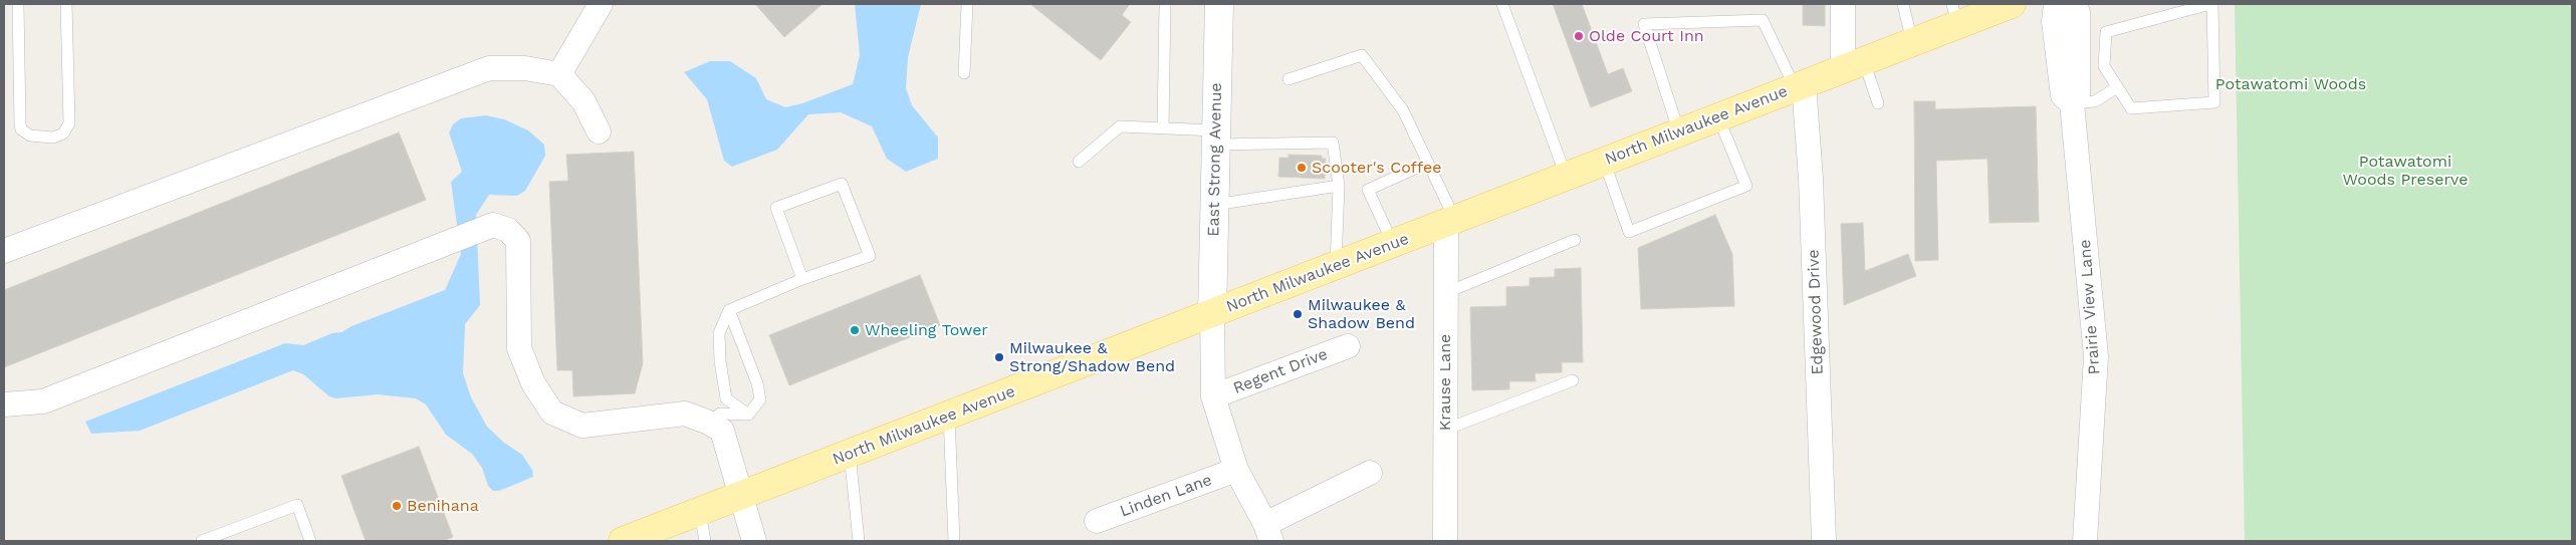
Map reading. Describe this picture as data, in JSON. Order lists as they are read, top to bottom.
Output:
{
  "streets": {
    "main road": ["North Milwaukee Avenue"],
    "street": [
      "East Strong Avenue",
      "Prairie View Lane",
      "Edgewood Drive",
      "Regent Drive",
      "Krause Lane",
      "Linden Lane"
    ]
  },
  "crossings": [
    ["North Milwaukee Avenue", "East Strong Avenue"],
    ["North Milwaukee Avenue", "Edgewood Drive"],
    ["North Milwaukee Avenue", "Krause Lane"]
  ],
  "parks": ["Potawatomi Woods", "Potawatomi Woods Preserve"],
  "places": [
    "Olde Court Inn",
    "Scooter's Coffee",
    "Milwaukee & Shadow Bend",
    "Wheeling Tower",
    "Milwaukee & Strong/Shadow Bend",
    "Benihana"
  ]
}
